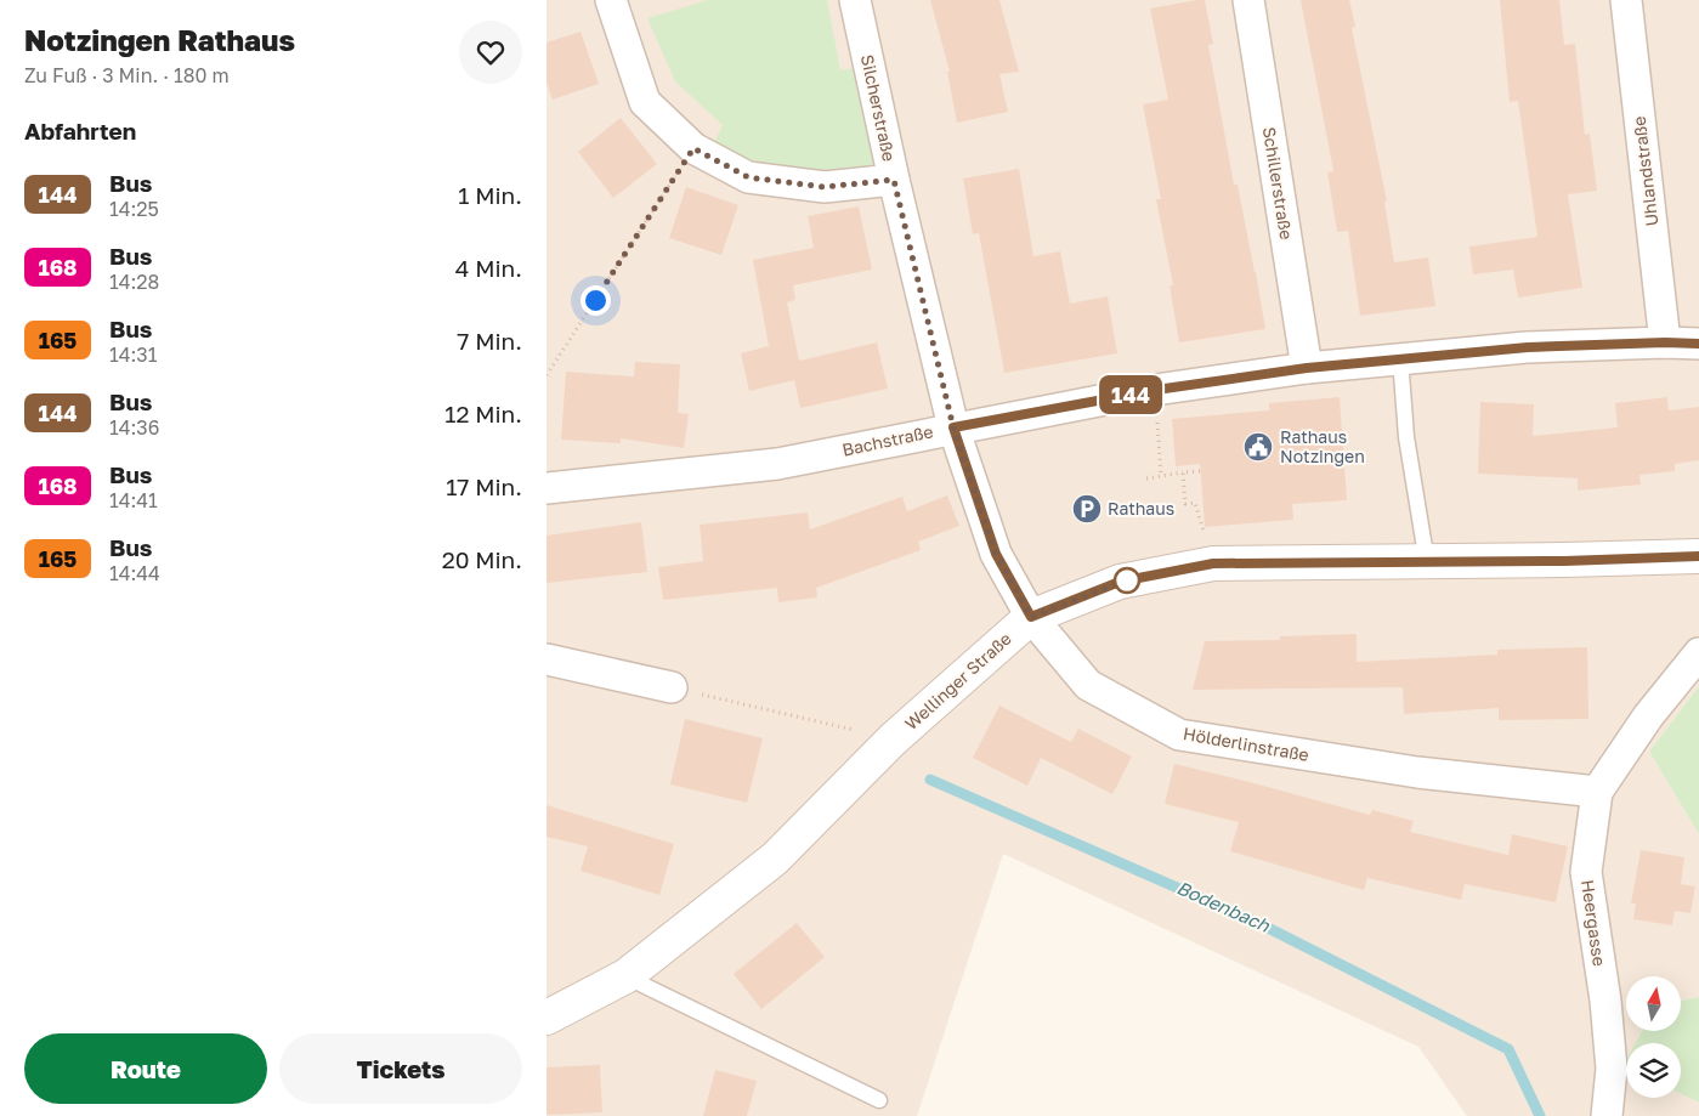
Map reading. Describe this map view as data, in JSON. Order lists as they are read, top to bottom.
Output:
{
  "streets": {
    "street": [
      "Silcherstraße",
      "Uhlandstraße",
      "Schillerstraße",
      "Bachstraße",
      "Wellinger Straße",
      "Hölderlinstraße",
      "Heergasse"
    ]
  },
  "crossings": [
    ["Silcherstraße", "Bachstraße"],
    ["Silcherstraße", "Hölderlinstraße"],
    ["Uhlandstraße", "Bachstraße"],
    ["Schillerstraße", "Bachstraße"],
    ["Bachstraße", "Hölderlinstraße"],
    ["Wellinger Straße", "Hölderlinstraße"],
    ["Hölderlinstraße", "Heergasse"]
  ],
  "water": ["Bodenbach"],
  "places": {
    "public building": ["Rathaus Notzingen"],
    "parking": ["Rathaus"]
  },
  "lines": ["bus line 144"],
  "north": "top",
  "page": {
    "heading": [
      ["Notzingen Rathaus", "Zu Fuß · 3 Min. · 180 m"],
      "Abfahrten"
    ],
    "on_map": "144",
    "list": [
      {
        "mark": "144",
        "name": "Bus",
        "note": "14:25",
        "value": "1 Min."
      },
      {
        "mark": "168",
        "name": "Bus",
        "note": "14:28",
        "value": "4 Min."
      },
      {
        "mark": "165",
        "name": "Bus",
        "note": "14:31",
        "value": "7 Min."
      },
      {
        "mark": "144",
        "name": "Bus",
        "note": "14:36",
        "value": "12 Min."
      },
      {
        "mark": "168",
        "name": "Bus",
        "note": "14:41",
        "value": "17 Min."
      },
      {
        "mark": "165",
        "name": "Bus",
        "note": "14:44",
        "value": "20 Min."
      }
    ],
    "buttons": ["Route", "Tickets"]
  }
}
